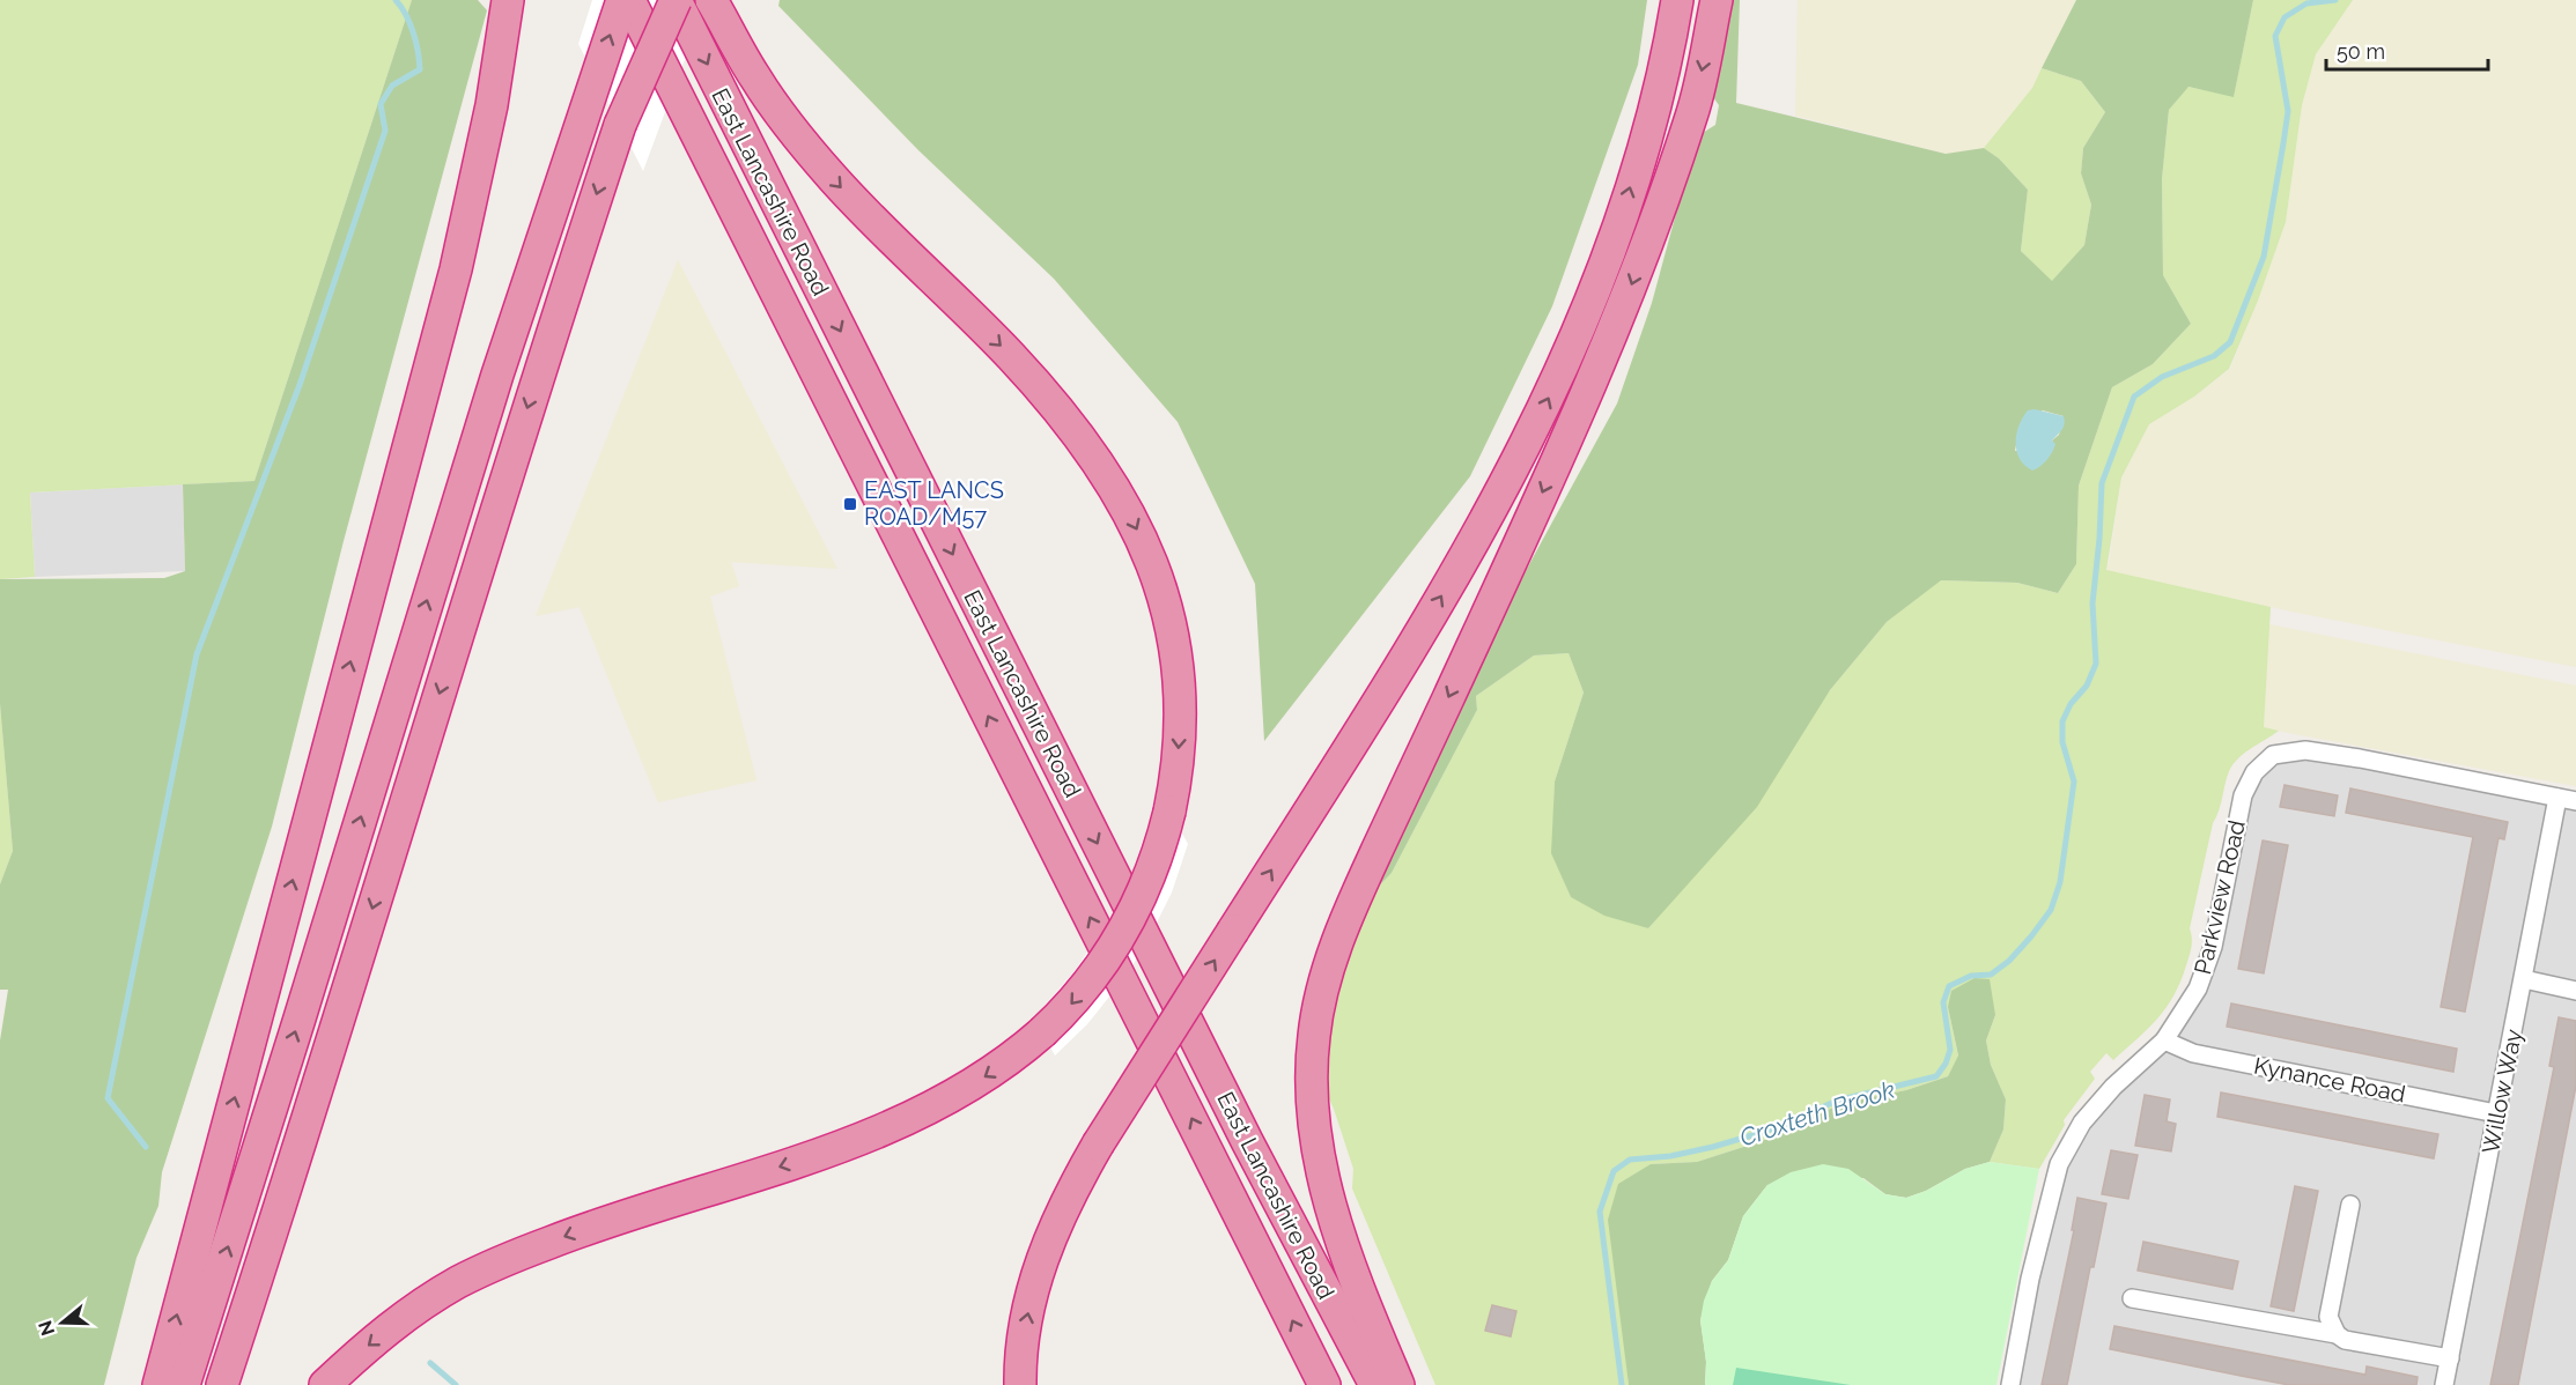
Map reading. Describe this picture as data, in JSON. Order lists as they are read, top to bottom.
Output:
{
  "streets": {
    "highway": ["East Lancashire Road"],
    "street": ["Parkview Road", "Kynance Road", "Willow Way"]
  },
  "crossings": [
    ["Parkview Road", "Kynance Road"],
    ["Parkview Road", "Willow Way"],
    ["Kynance Road", "Willow Way"]
  ],
  "water": ["Croxteth Brook"],
  "places": {
    "transit": ["EAST LANCS ROAD/M57"]
  },
  "scale_bar": "50 m",
  "north": "left"
}
